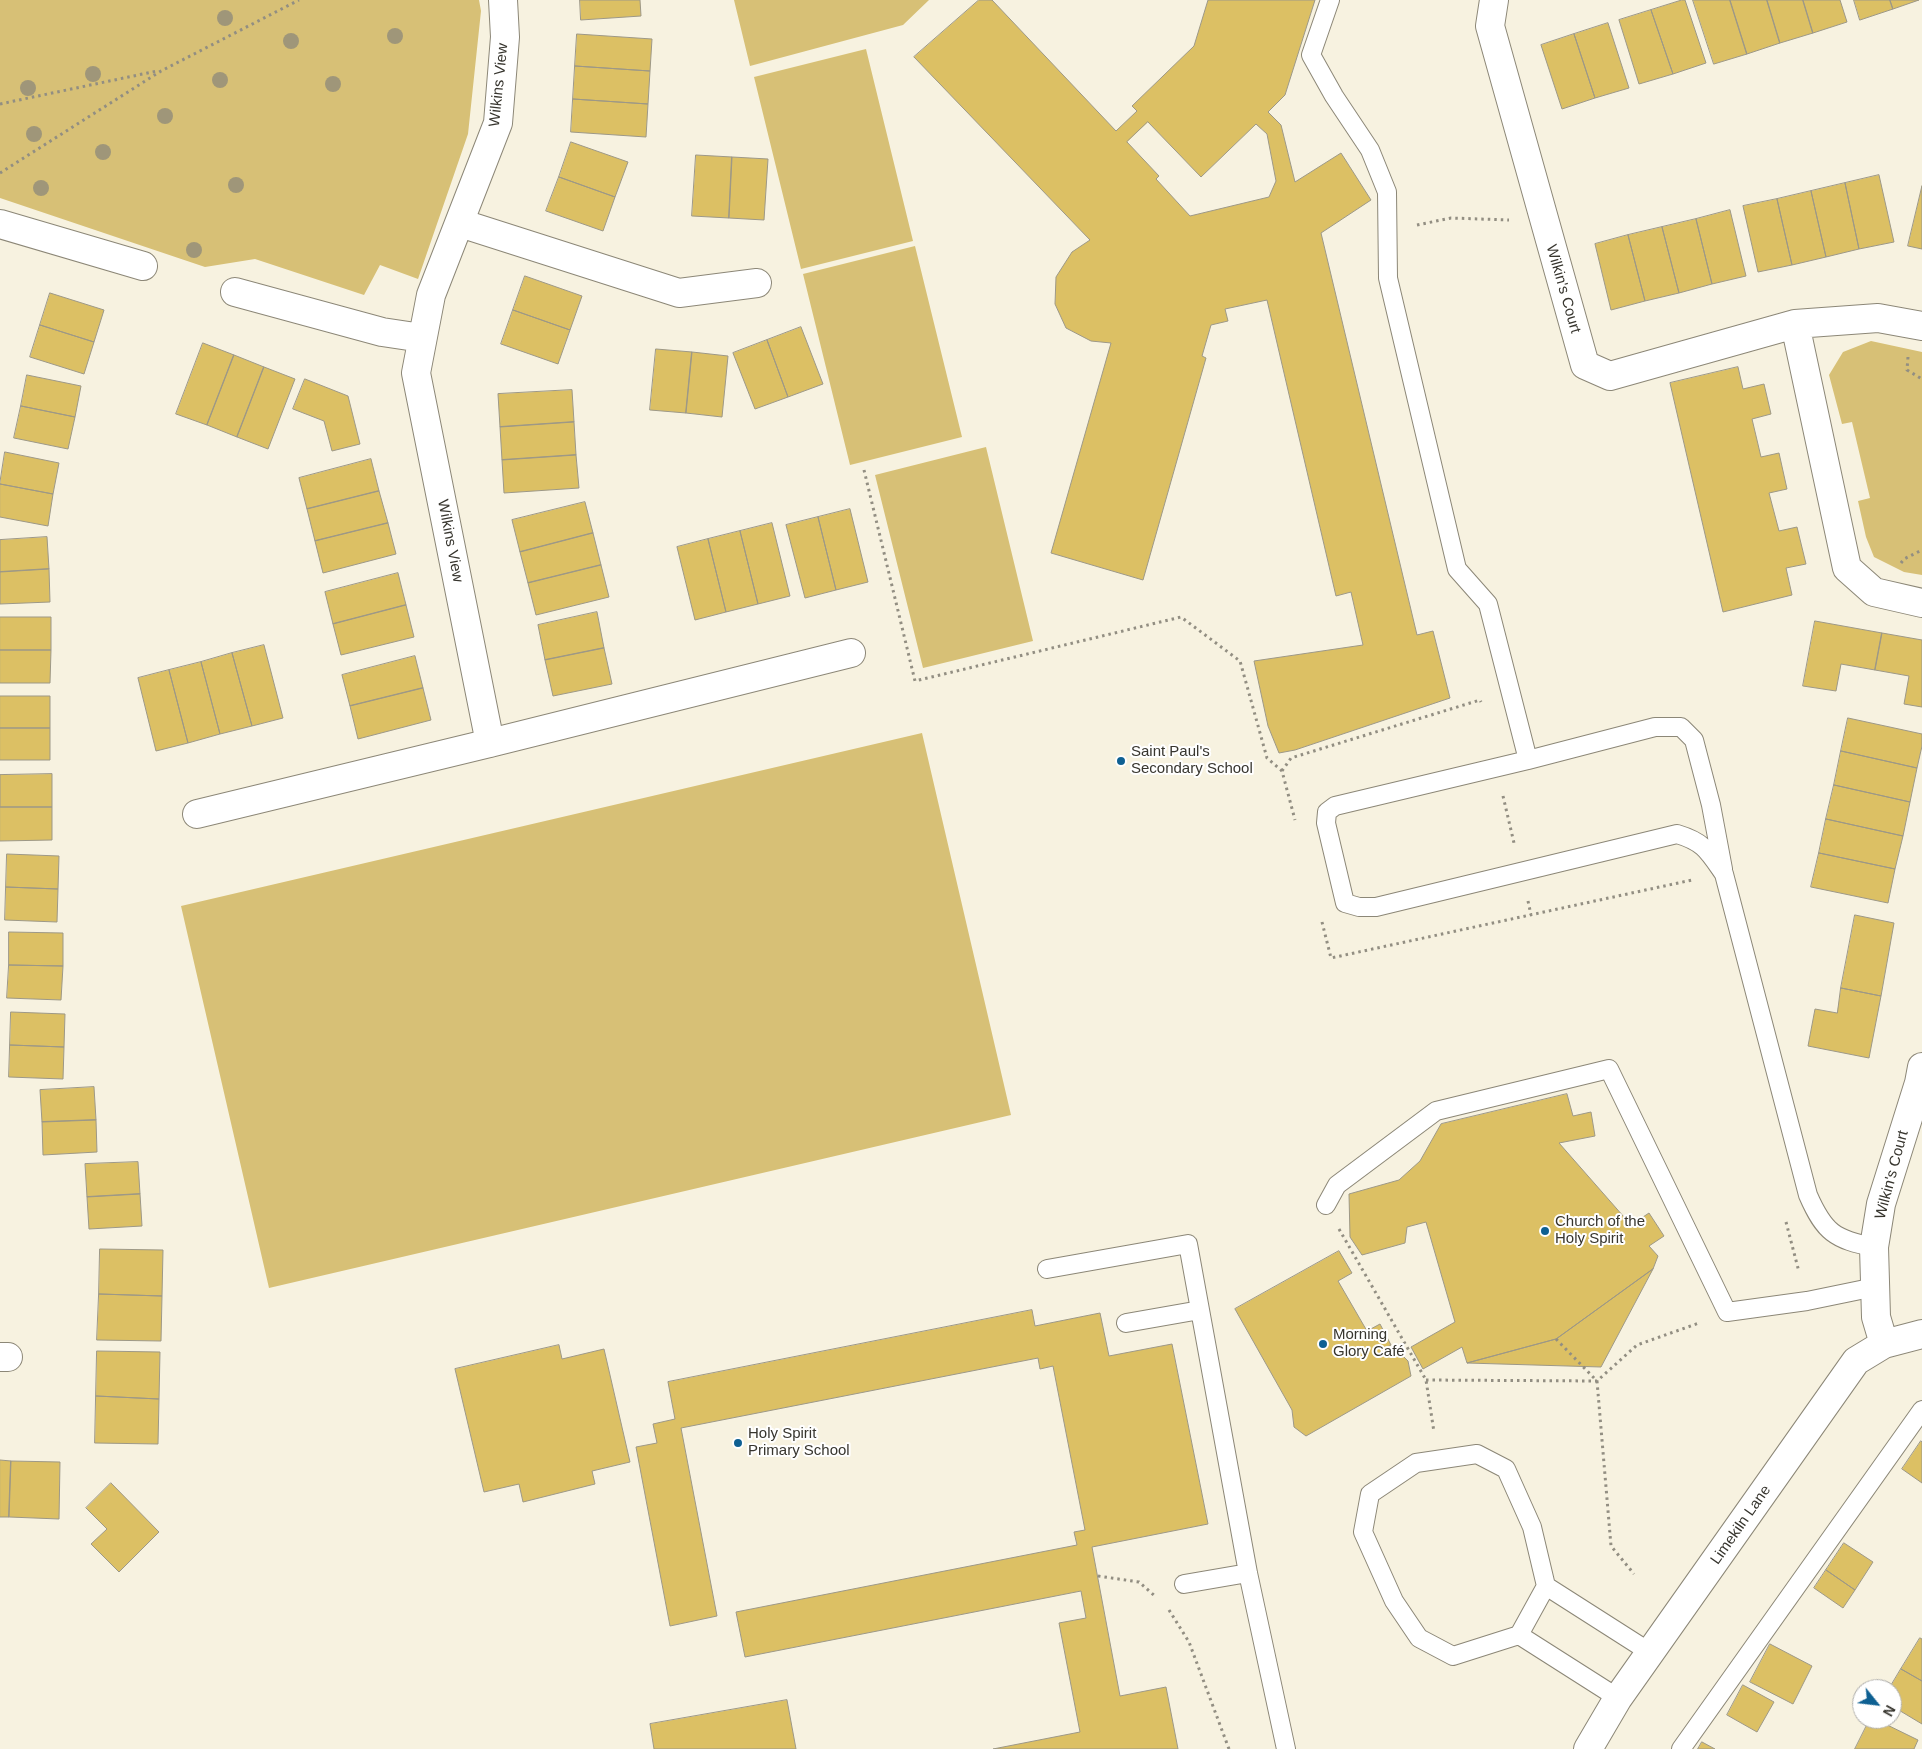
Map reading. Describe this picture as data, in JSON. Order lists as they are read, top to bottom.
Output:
{
  "streets": {
    "street": ["Wilkins View", "Wilkin's Court", "Limekiln Lane"]
  },
  "crossings": [
    ["Wilkin's Court", "Limekiln Lane"]
  ],
  "places": [
    "Saint Paul's Secondary School",
    "Church of the Holy Spirit",
    "Morning Glory Café",
    "Holy Spirit Primary School"
  ],
  "north": "bottom right"
}
